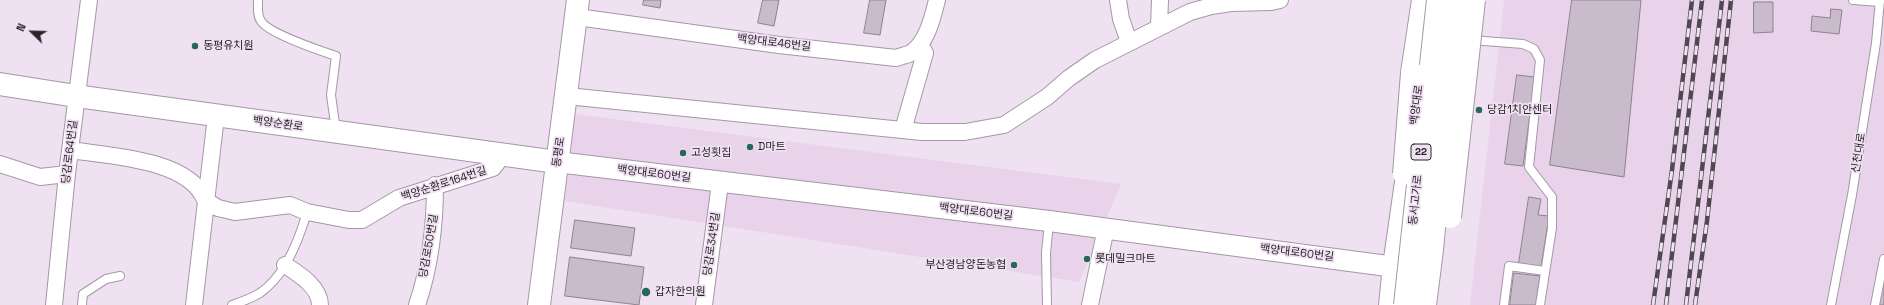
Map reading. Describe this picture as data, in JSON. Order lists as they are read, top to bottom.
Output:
{
  "streets": {
    "main road": [
      "백양대로",
      "백양순환로",
      "동평로",
      "22",
      "동서고가로"
    ],
    "street": [
      "백양대로46번길",
      "당감로64번길",
      "백양대로60번길",
      "백양순환로164번길",
      "당감로34번길",
      "당감로50번길"
    ],
    "lane": ["신천대로"]
  },
  "crossings": [
    ["백양대로46번길", "동평로"],
    ["백양대로", "백양대로60번길"],
    ["백양순환로", "당감로64번길"],
    ["백양순환로", "동평로"],
    ["백양순환로", "백양대로60번길"],
    ["백양순환로", "백양순환로164번길"],
    ["당감로64번길", "백양순환로164번길"],
    ["동평로", "백양대로60번길"],
    ["백양대로60번길", "동서고가로"],
    ["백양대로60번길", "당감로34번길"],
    ["백양순환로164번길", "당감로50번길"]
  ],
  "places": [
    "동평유치원",
    "당감1치안센터",
    "D마트",
    "고성횟집",
    "롯데밀크마트",
    "부산경남양돈농협",
    "갑자한의원"
  ],
  "north": "top left"
}
